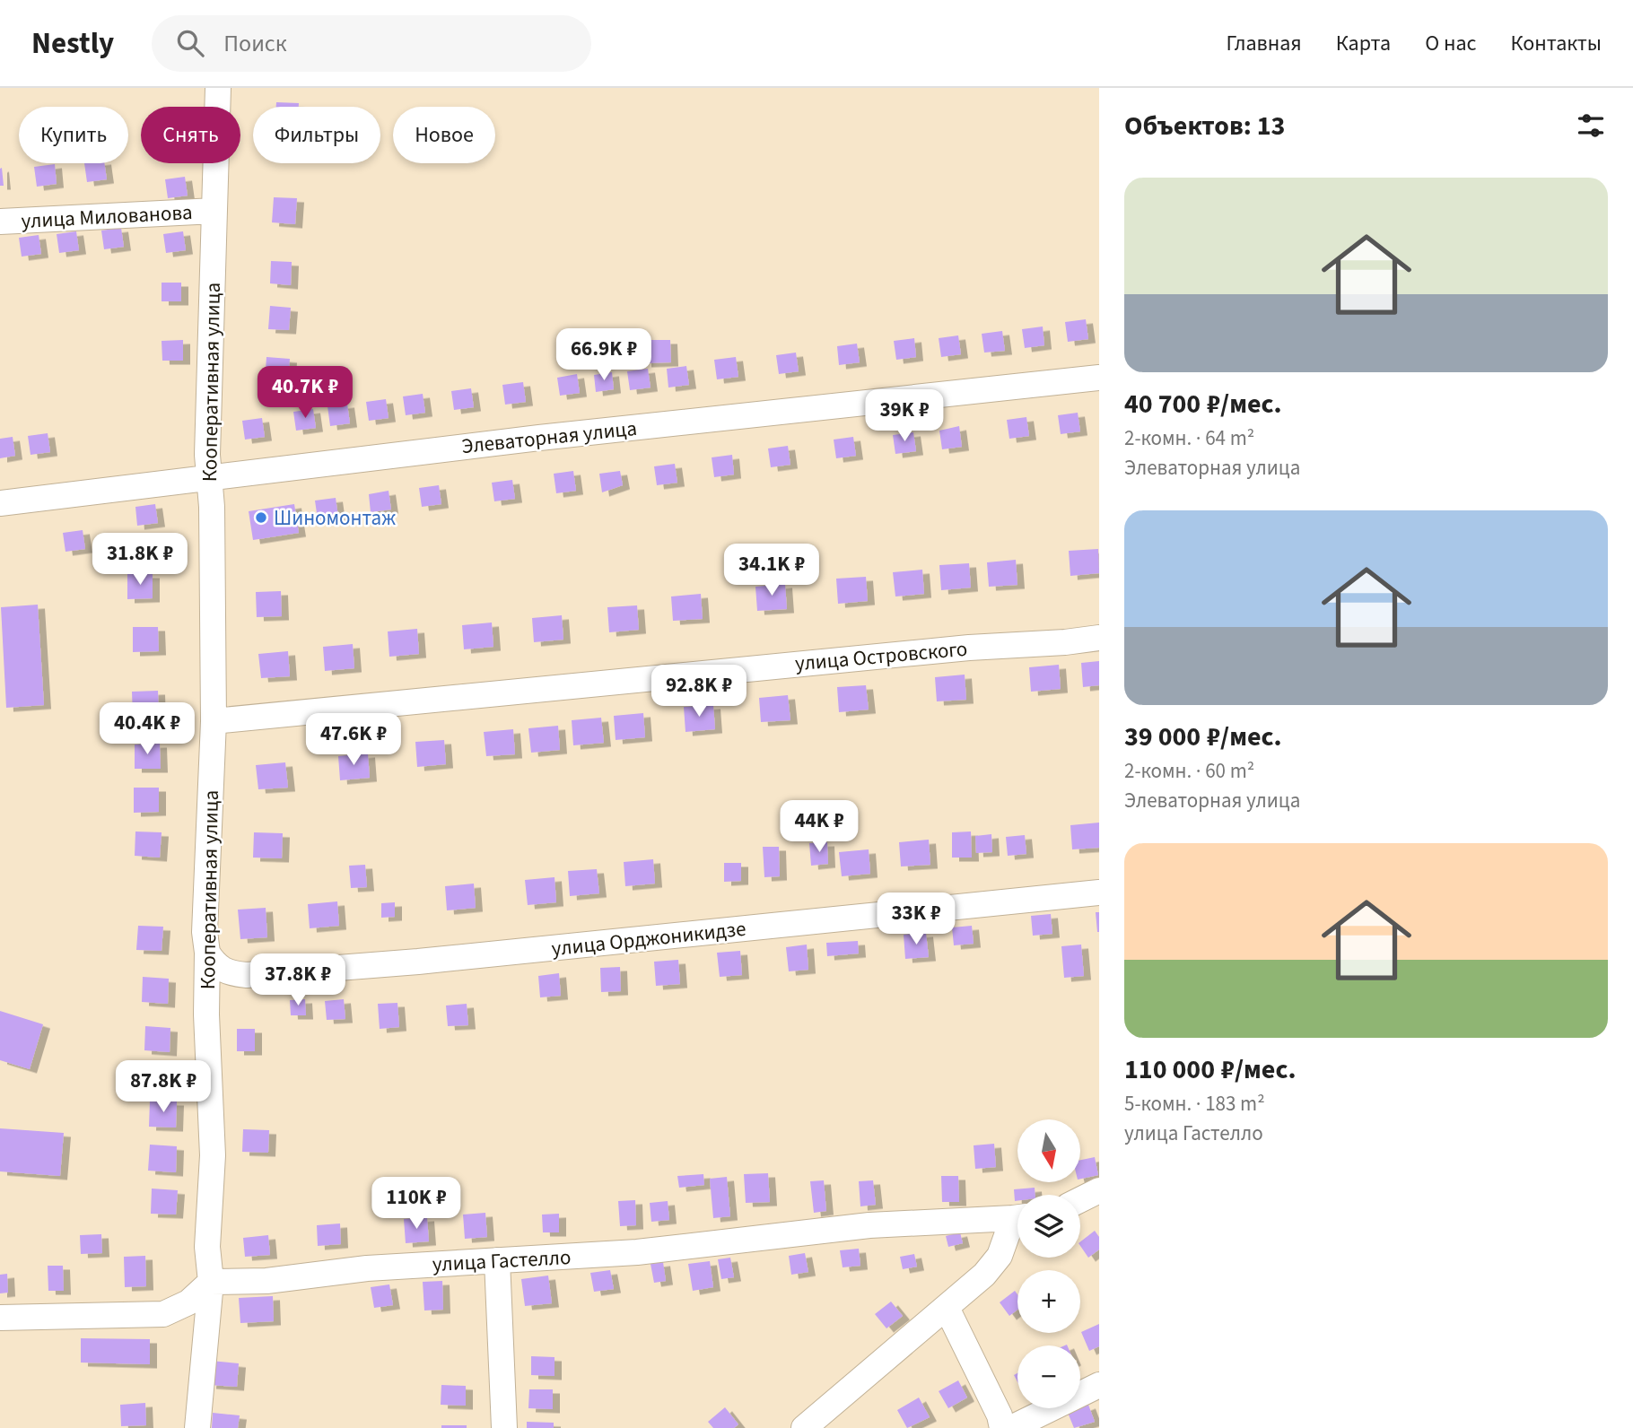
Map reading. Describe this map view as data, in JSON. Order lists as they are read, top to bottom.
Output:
{
  "streets": {
    "street": [
      "улица Милованова",
      "Кооперативная улица",
      "Элеваторная улица",
      "улица Островского",
      "улица Орджоникидзе",
      "улица Гастелло"
    ]
  },
  "crossings": [
    ["улица Милованова", "Кооперативная улица"],
    ["Кооперативная улица", "Элеваторная улица"],
    ["Кооперативная улица", "улица Островского"],
    ["Кооперативная улица", "улица Орджоникидзе"],
    ["Кооперативная улица", "улица Гастелло"]
  ],
  "places": ["Шиномонтаж"],
  "north": "bottom",
  "page": {
    "header": "Nestly",
    "search": "Поиск",
    "nav": [
      "Главная",
      "Карта",
      "О нас",
      "Контакты"
    ],
    "heading": "Объектов: 13",
    "chip": [
      "Купить",
      "Снять",
      "Фильтры",
      "Новое"
    ],
    "list": [
      {
        "name": "40 700 ₽/мес.",
        "note": "2-комн. · 64 m² · Элеваторная улица"
      },
      {
        "name": "39 000 ₽/мес.",
        "note": "2-комн. · 60 m² · Элеваторная улица"
      },
      {
        "name": "110 000 ₽/мес.",
        "note": "5-комн. · 183 m² · улица Гастелло"
      }
    ],
    "price": [
      "66.9K ₽",
      "40.7K ₽",
      "39K ₽",
      "31.8K ₽",
      "34.1K ₽",
      "92.8K ₽",
      "40.4K ₽",
      "47.6K ₽",
      "44K ₽",
      "33K ₽",
      "37.8K ₽",
      "87.8K ₽",
      "110K ₽"
    ],
    "map_buttons": ["+", "−"]
  }
}
